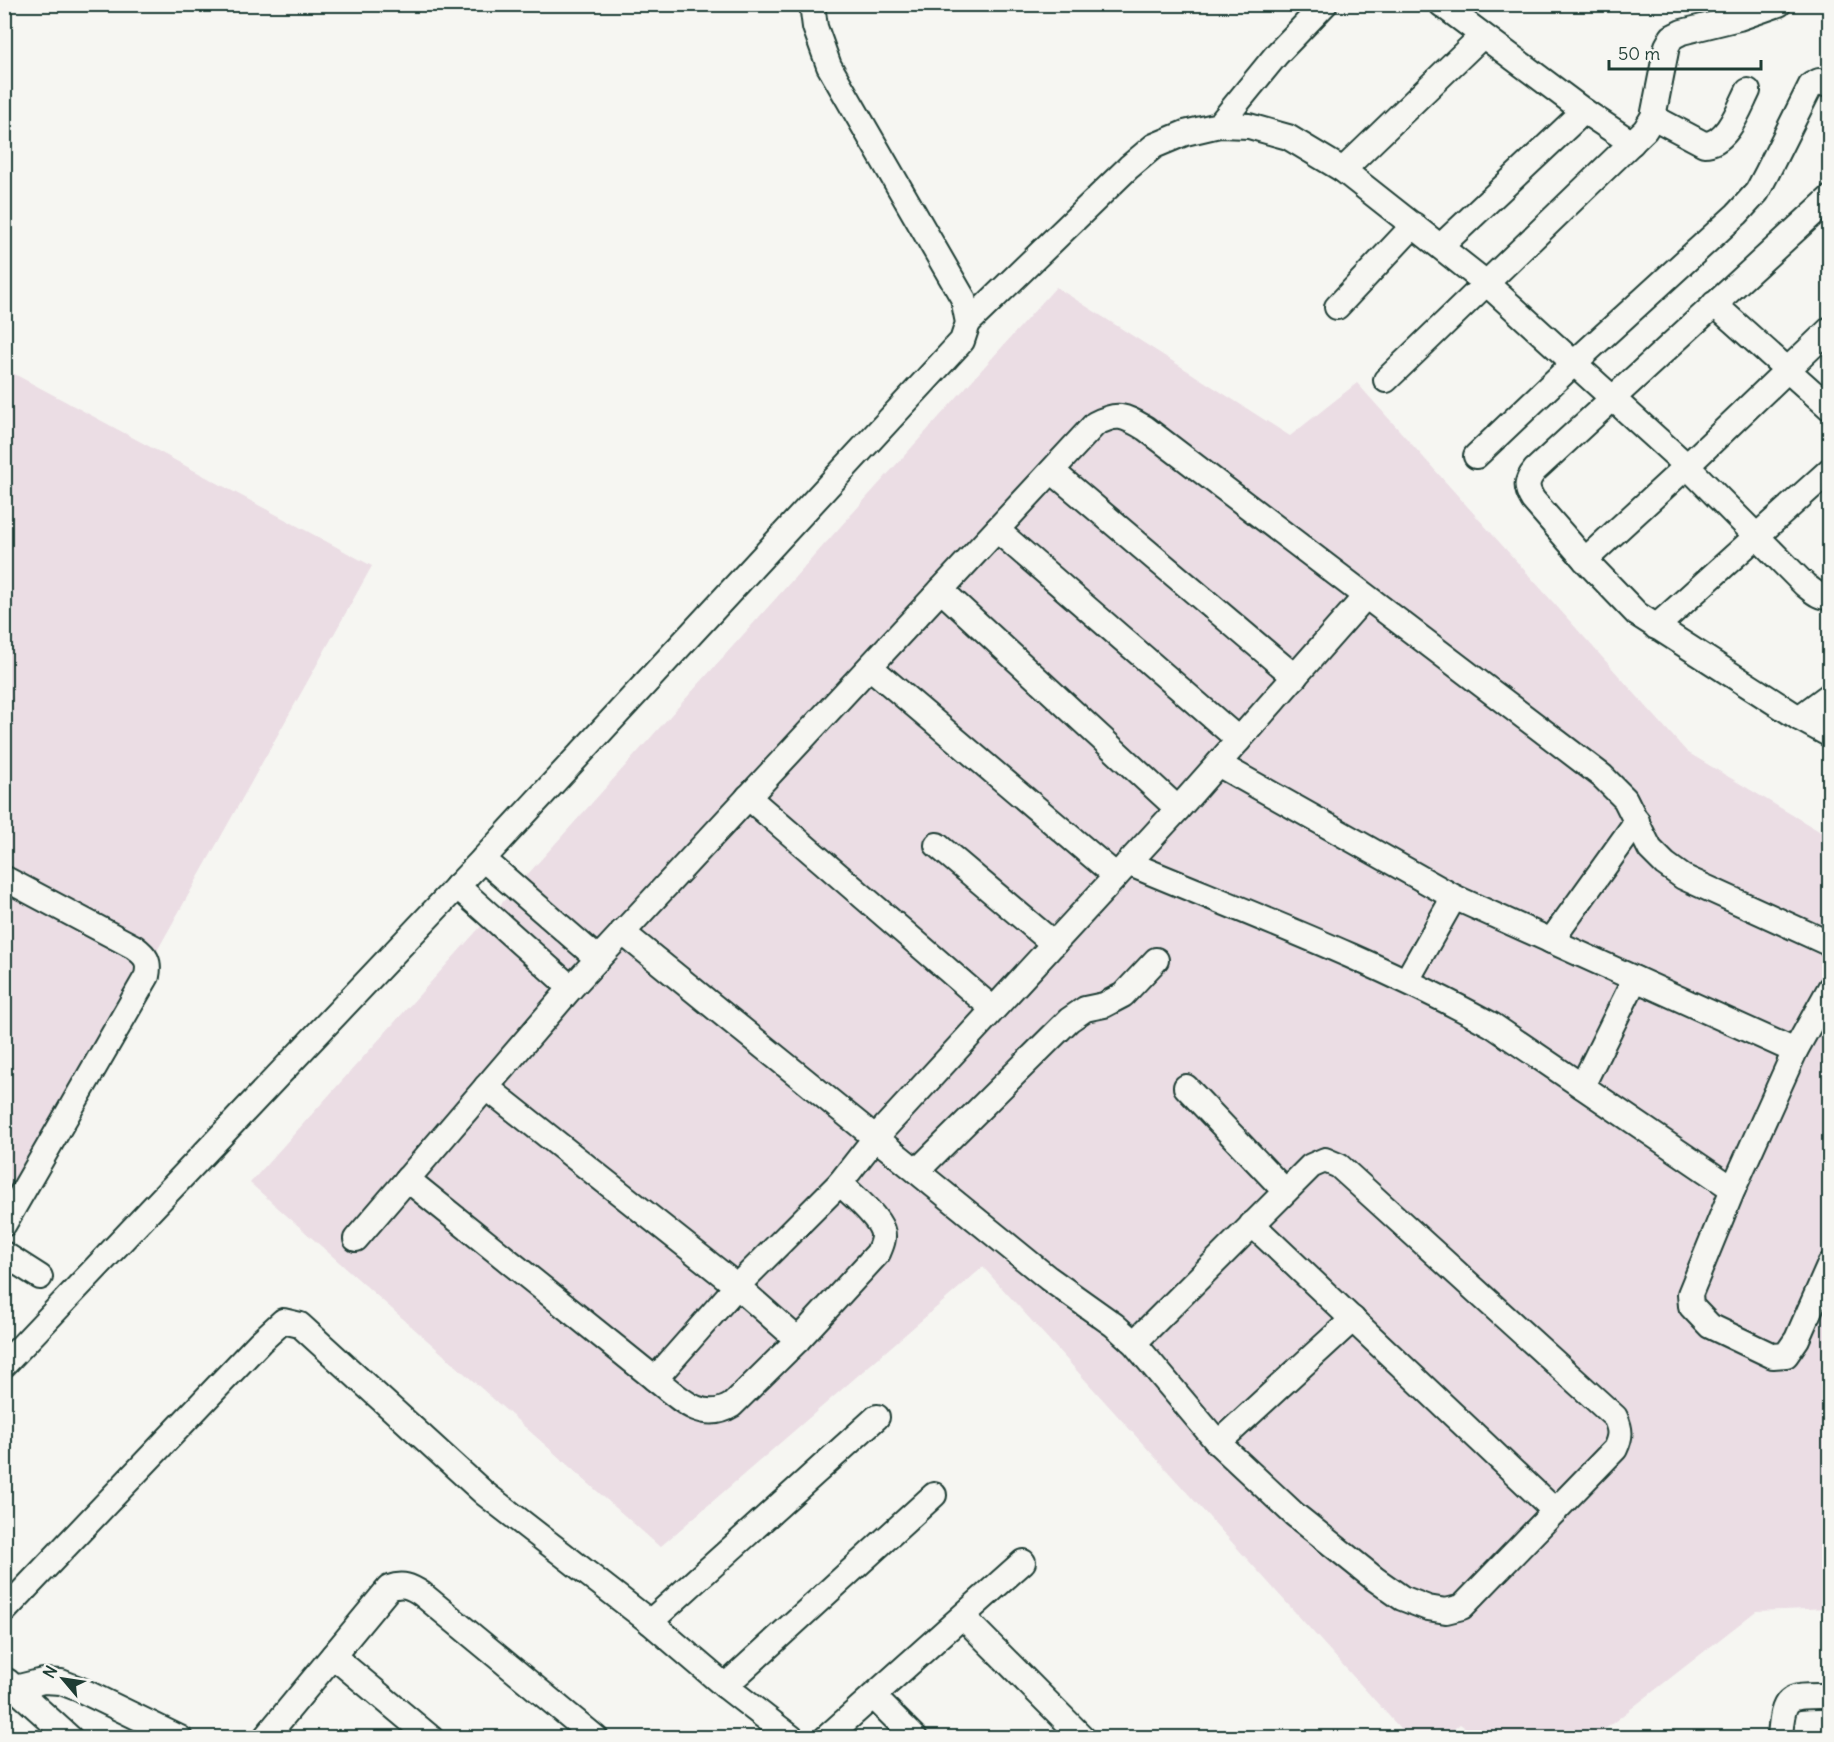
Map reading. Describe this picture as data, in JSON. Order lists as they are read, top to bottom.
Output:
{
  "scale_bar": "50 m",
  "north": "top left"
}
